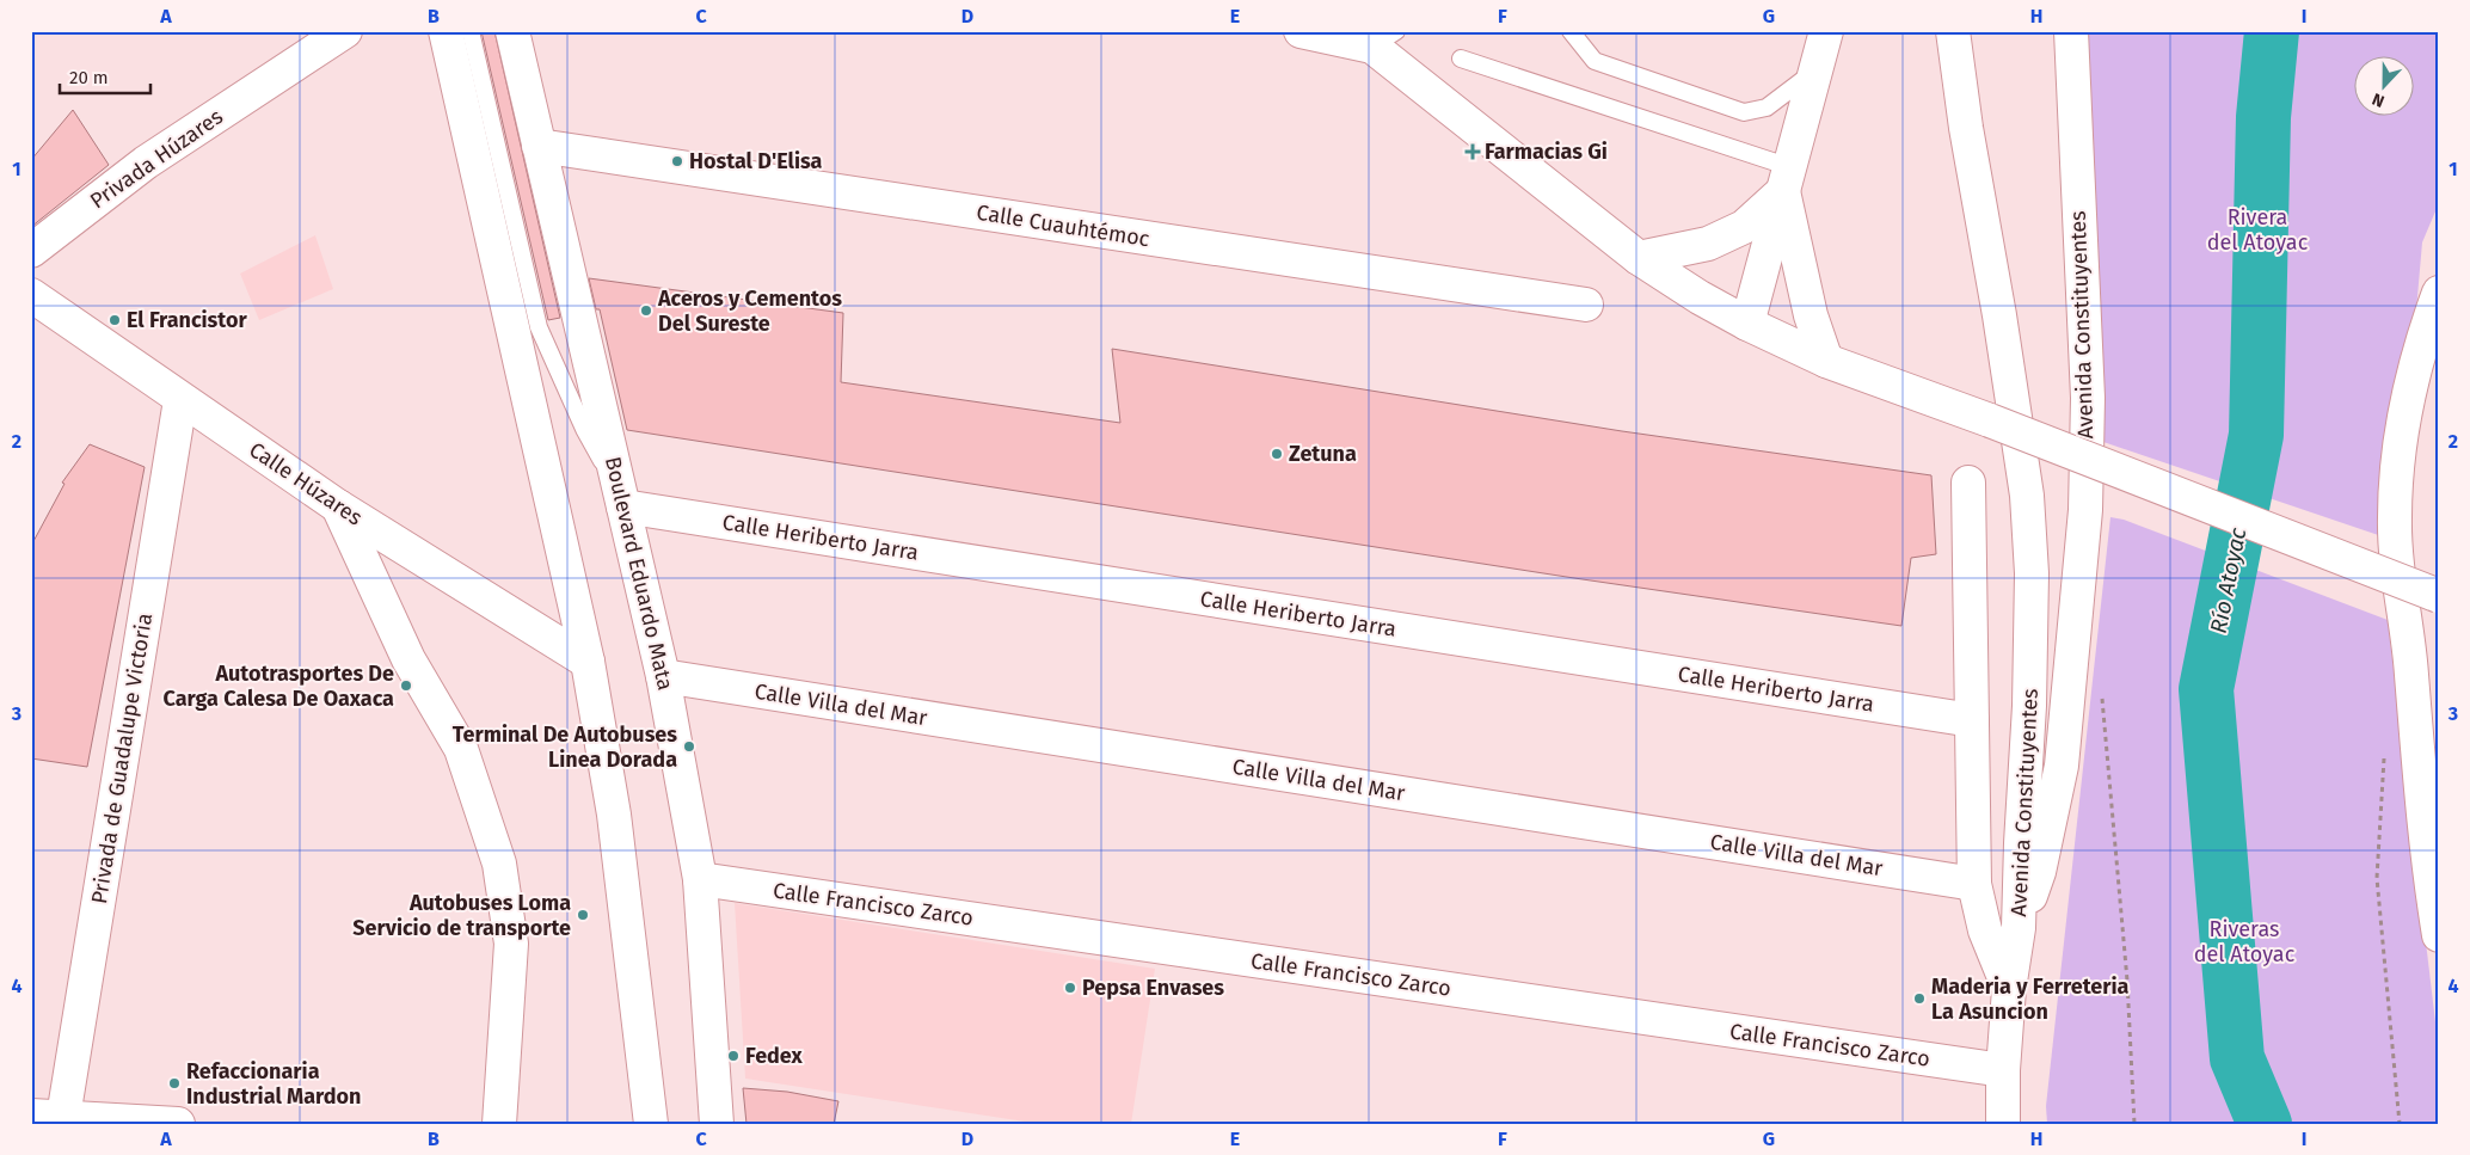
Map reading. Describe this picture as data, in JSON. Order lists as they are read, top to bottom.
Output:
{
  "streets": {
    "street": [
      "Privada Húzares",
      "Calle Cuauhtémoc",
      "Avenida Constituyentes",
      "Calle Húzares",
      "Calle Heriberto Jarra",
      "Boulevard Eduardo Mata",
      "Calle Villa del Mar",
      "Privada de Guadalupe Victoria",
      "Calle Francisco Zarco"
    ]
  },
  "crossings": [
    ["Calle Cuauhtémoc", "Boulevard Eduardo Mata"],
    ["Calle Húzares", "Privada de Guadalupe Victoria"],
    ["Calle Heriberto Jarra", "Boulevard Eduardo Mata"],
    ["Boulevard Eduardo Mata", "Calle Villa del Mar"],
    ["Boulevard Eduardo Mata", "Calle Francisco Zarco"]
  ],
  "water": ["Río Atoyac"],
  "parks": ["Rivera del Atoyac", "Riveras del Atoyac"],
  "places": {
    "health": ["Farmacias Gi"],
    "other": [
      "Hostal D'Elisa",
      "Aceros y Cementos Del Sureste",
      "El Francistor",
      "Zetuna",
      "Autotrasportes De Carga Calesa De Oaxaca",
      "Terminal De Autobuses Linea Dorada",
      "Autobuses Loma Servicio de transporte",
      "Pepsa Envases",
      "Maderia y Ferreteria La Asuncion",
      "Fedex",
      "Refaccionaria Industrial Mardon"
    ]
  },
  "scale_bar": "20 m",
  "north": "bottom",
  "grid": {
    "columns": [
      "A",
      "B",
      "C",
      "D",
      "E",
      "F",
      "G",
      "H",
      "I"
    ],
    "rows": [
      "1",
      "2",
      "3",
      "4"
    ]
  }
}
